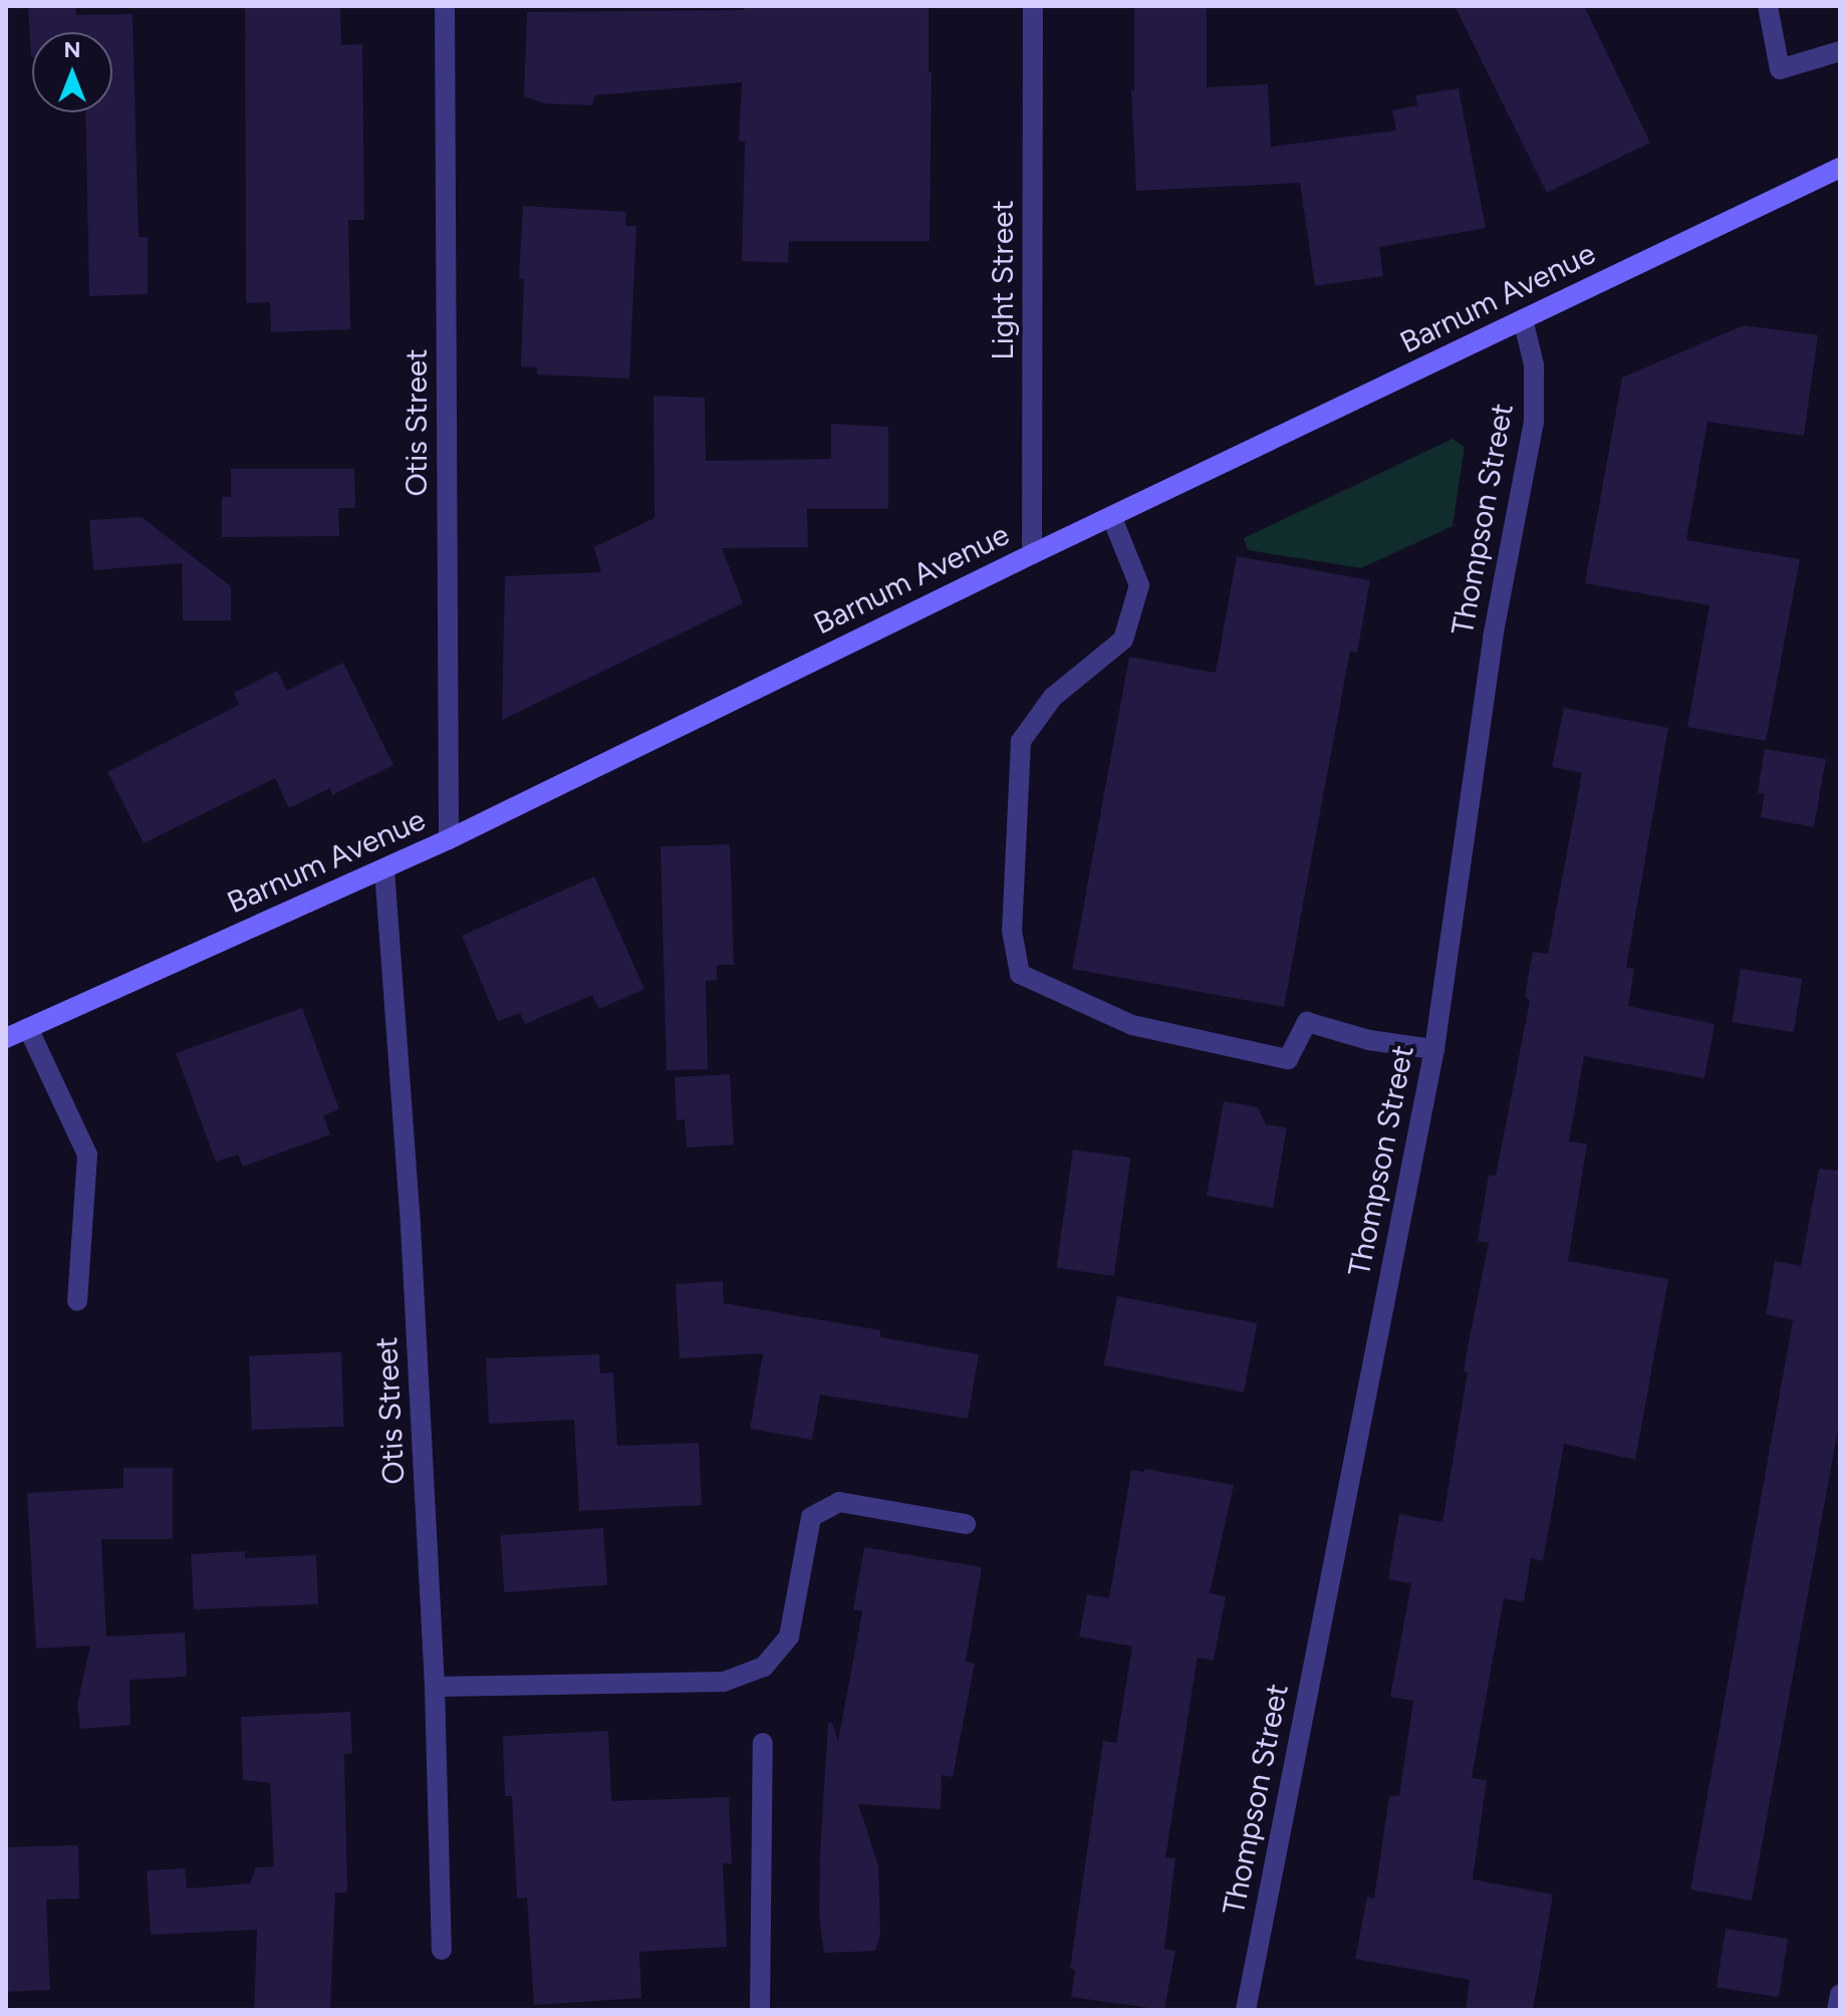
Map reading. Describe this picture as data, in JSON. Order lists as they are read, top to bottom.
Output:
{
  "streets": {
    "main road": ["Barnum Avenue"],
    "street": ["Light Street", "Otis Street", "Thompson Street"]
  },
  "crossings": [
    ["Light Street", "Barnum Avenue"],
    ["Barnum Avenue", "Otis Street"],
    ["Barnum Avenue", "Thompson Street"]
  ],
  "north": "top"
}
